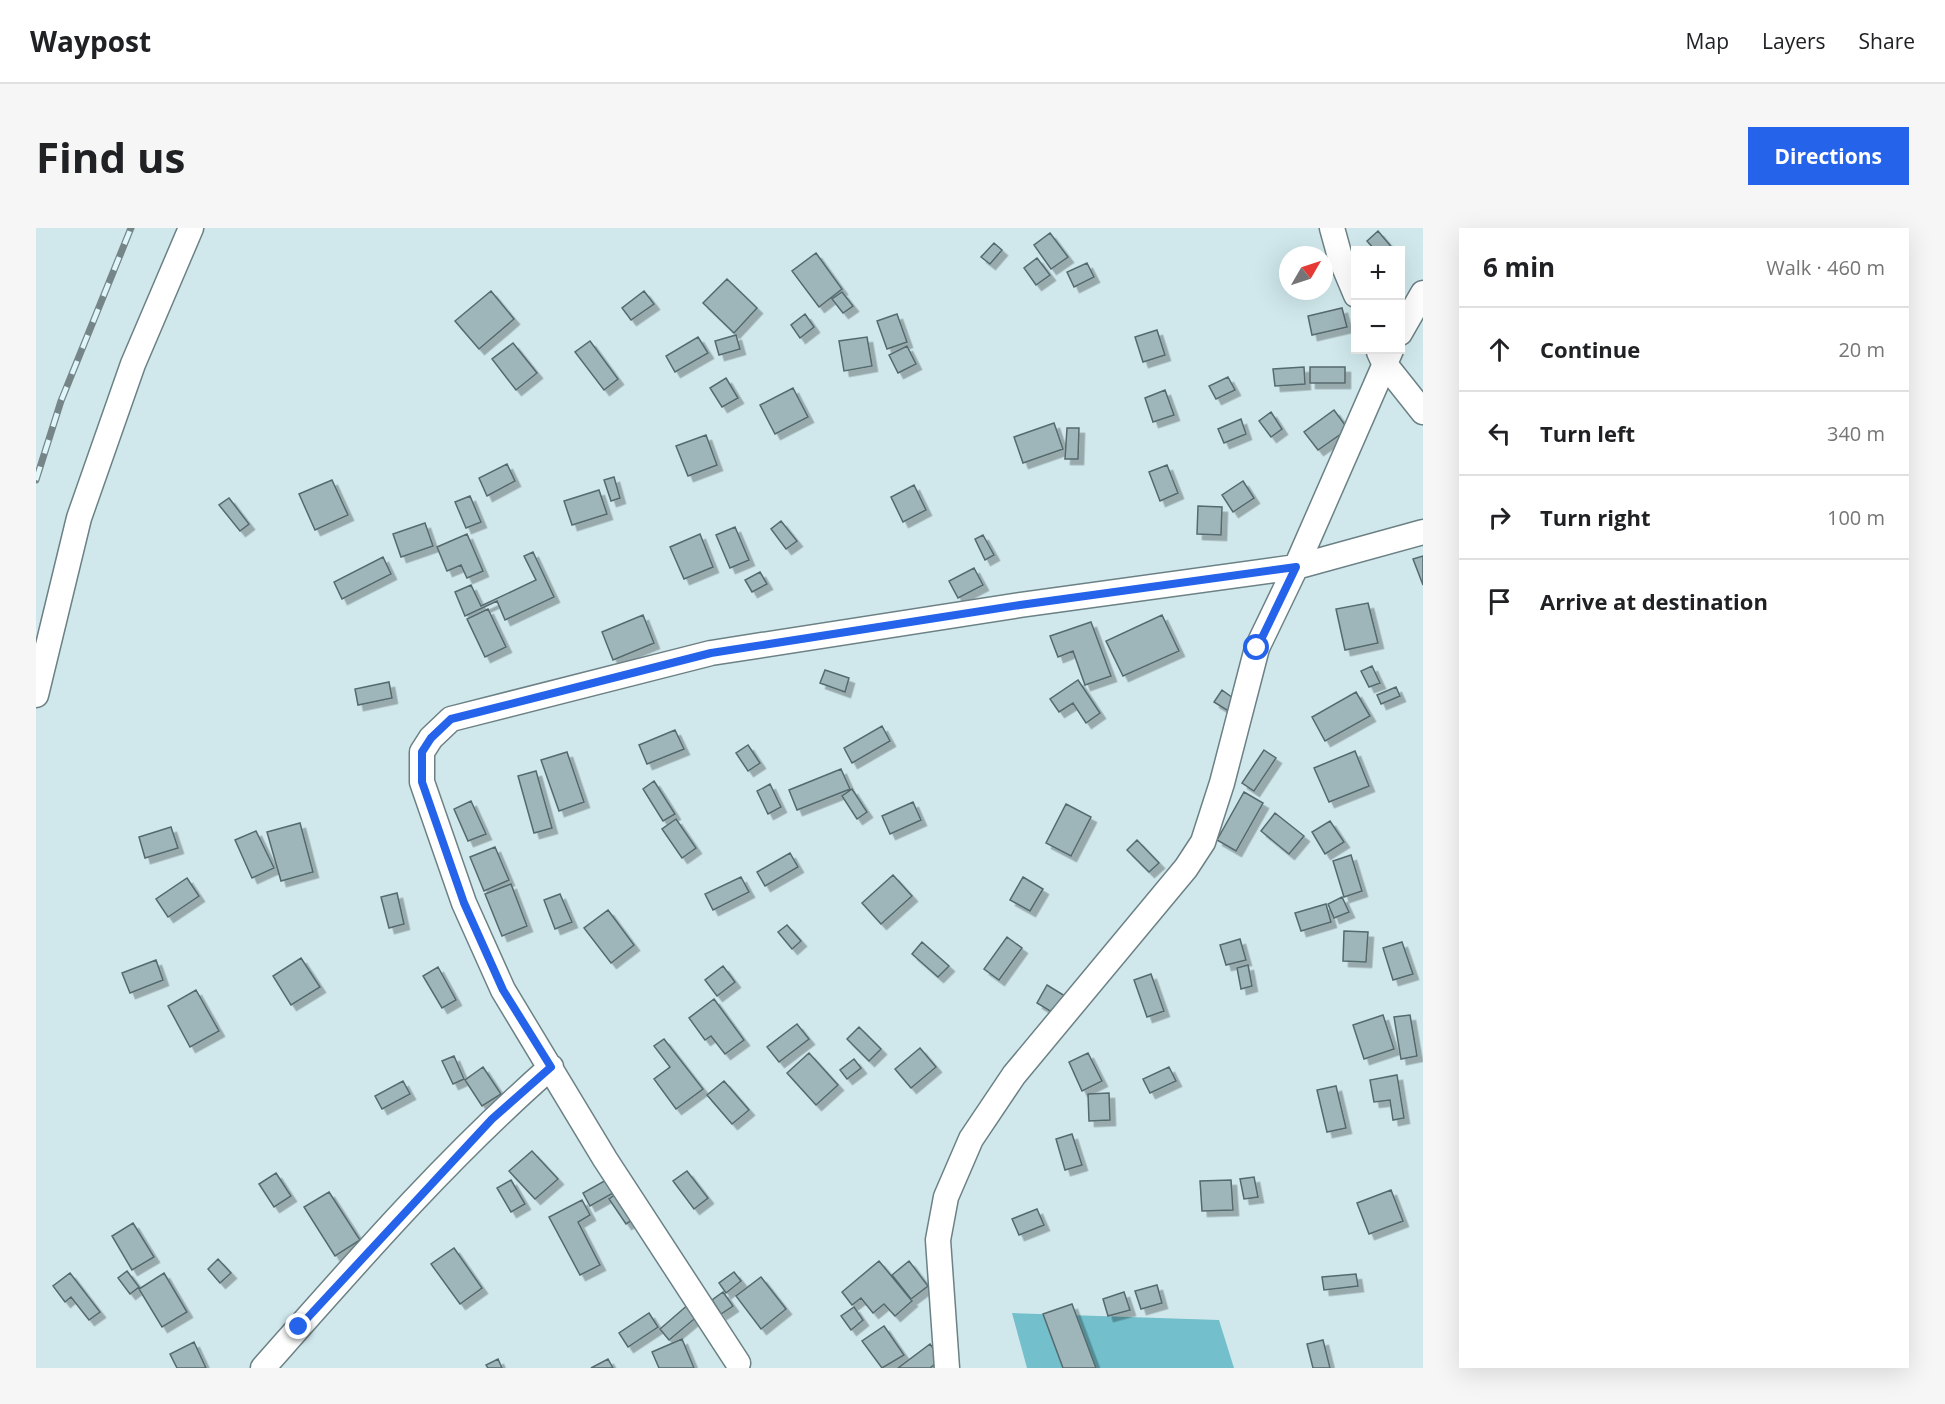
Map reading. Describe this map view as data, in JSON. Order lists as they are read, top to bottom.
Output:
{
  "north": "top right",
  "page": {
    "header": "Waypost",
    "nav": ["Map", "Layers", "Share"],
    "buttons": "Directions",
    "title": "Find us",
    "heading": ["6 min", "Walk · 460 m"],
    "map_buttons": ["+", "−"],
    "list": [
      ["Continue", "20 m"],
      ["Turn left", "340 m"],
      ["Turn right", "100 m"],
      "Arrive at destination"
    ]
  }
}
